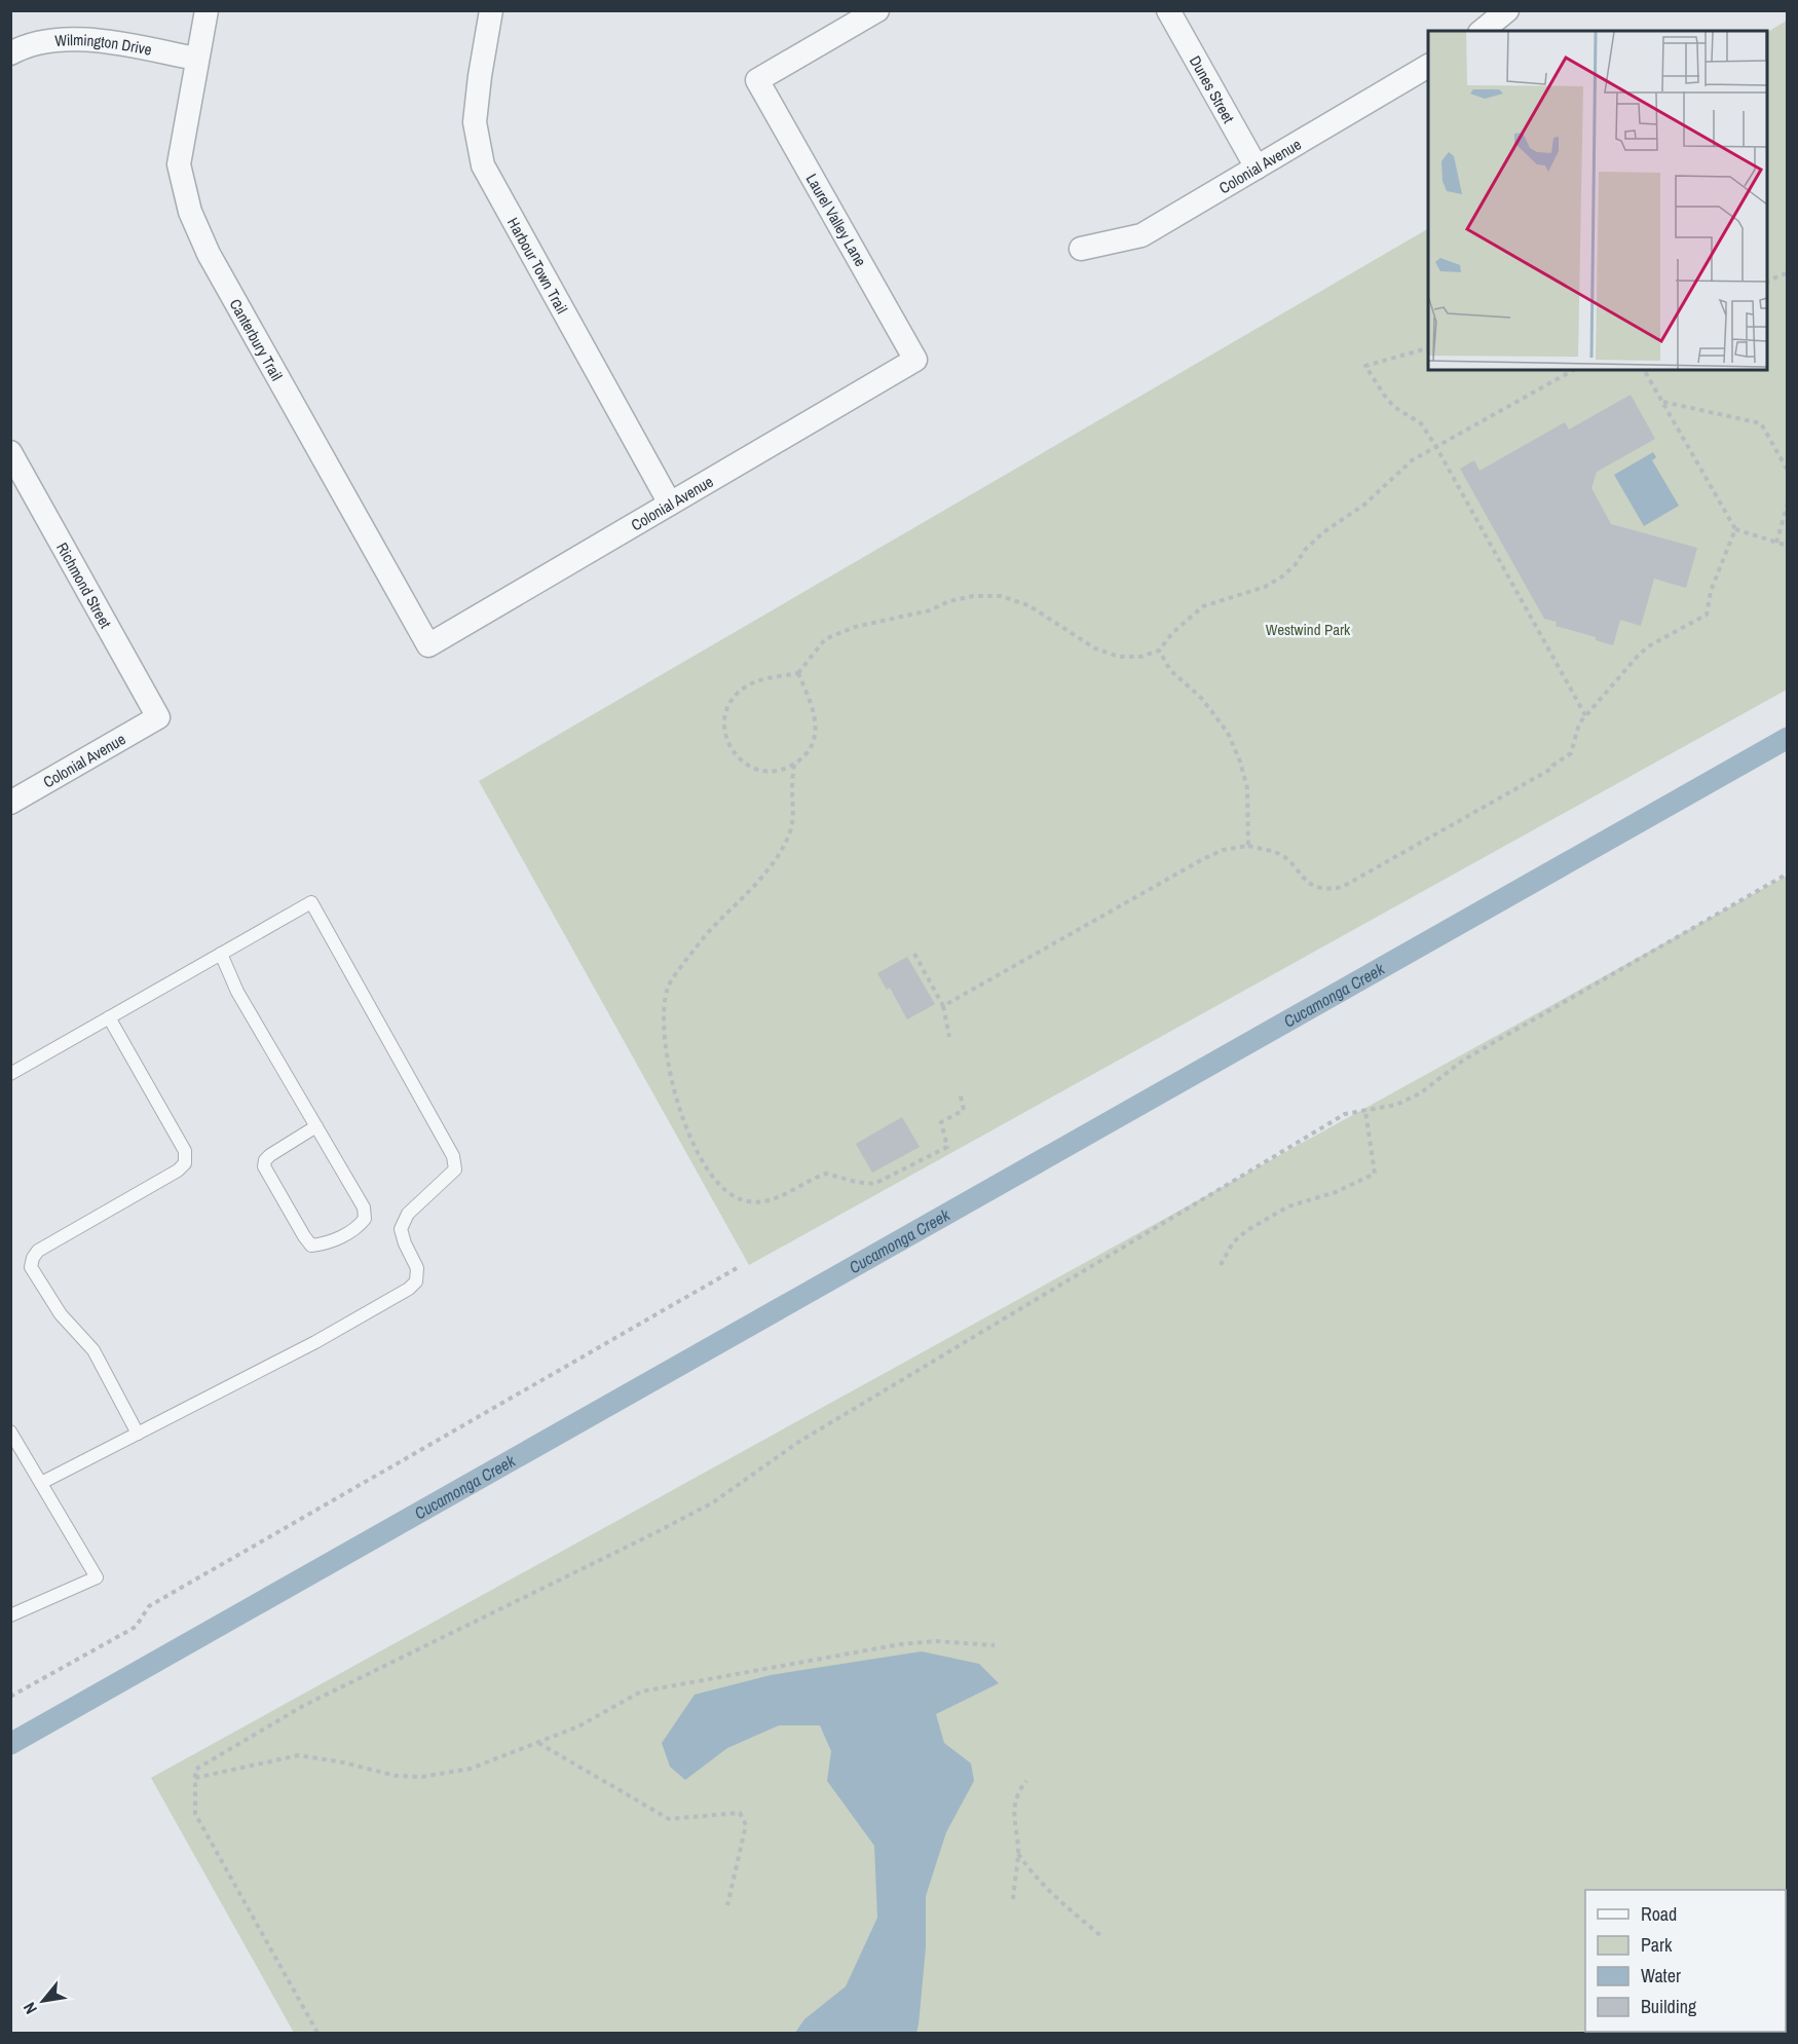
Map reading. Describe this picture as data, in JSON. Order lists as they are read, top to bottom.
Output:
{
  "streets": {
    "street": [
      "Wilmington Drive",
      "Dunes Street",
      "Colonial Avenue",
      "Laurel Valley Lane",
      "Harbour Town Trail",
      "Canterbury Trail",
      "Richmond Street"
    ]
  },
  "crossings": [
    ["Wilmington Drive", "Canterbury Trail"],
    ["Dunes Street", "Colonial Avenue"],
    ["Colonial Avenue", "Laurel Valley Lane"],
    ["Colonial Avenue", "Harbour Town Trail"],
    ["Colonial Avenue", "Canterbury Trail"],
    ["Colonial Avenue", "Richmond Street"]
  ],
  "water": ["Cucamonga Creek"],
  "parks": ["Westwind Park"],
  "legend": [
    "Road",
    "Park",
    "Water",
    "Building"
  ],
  "north": "bottom left"
}
